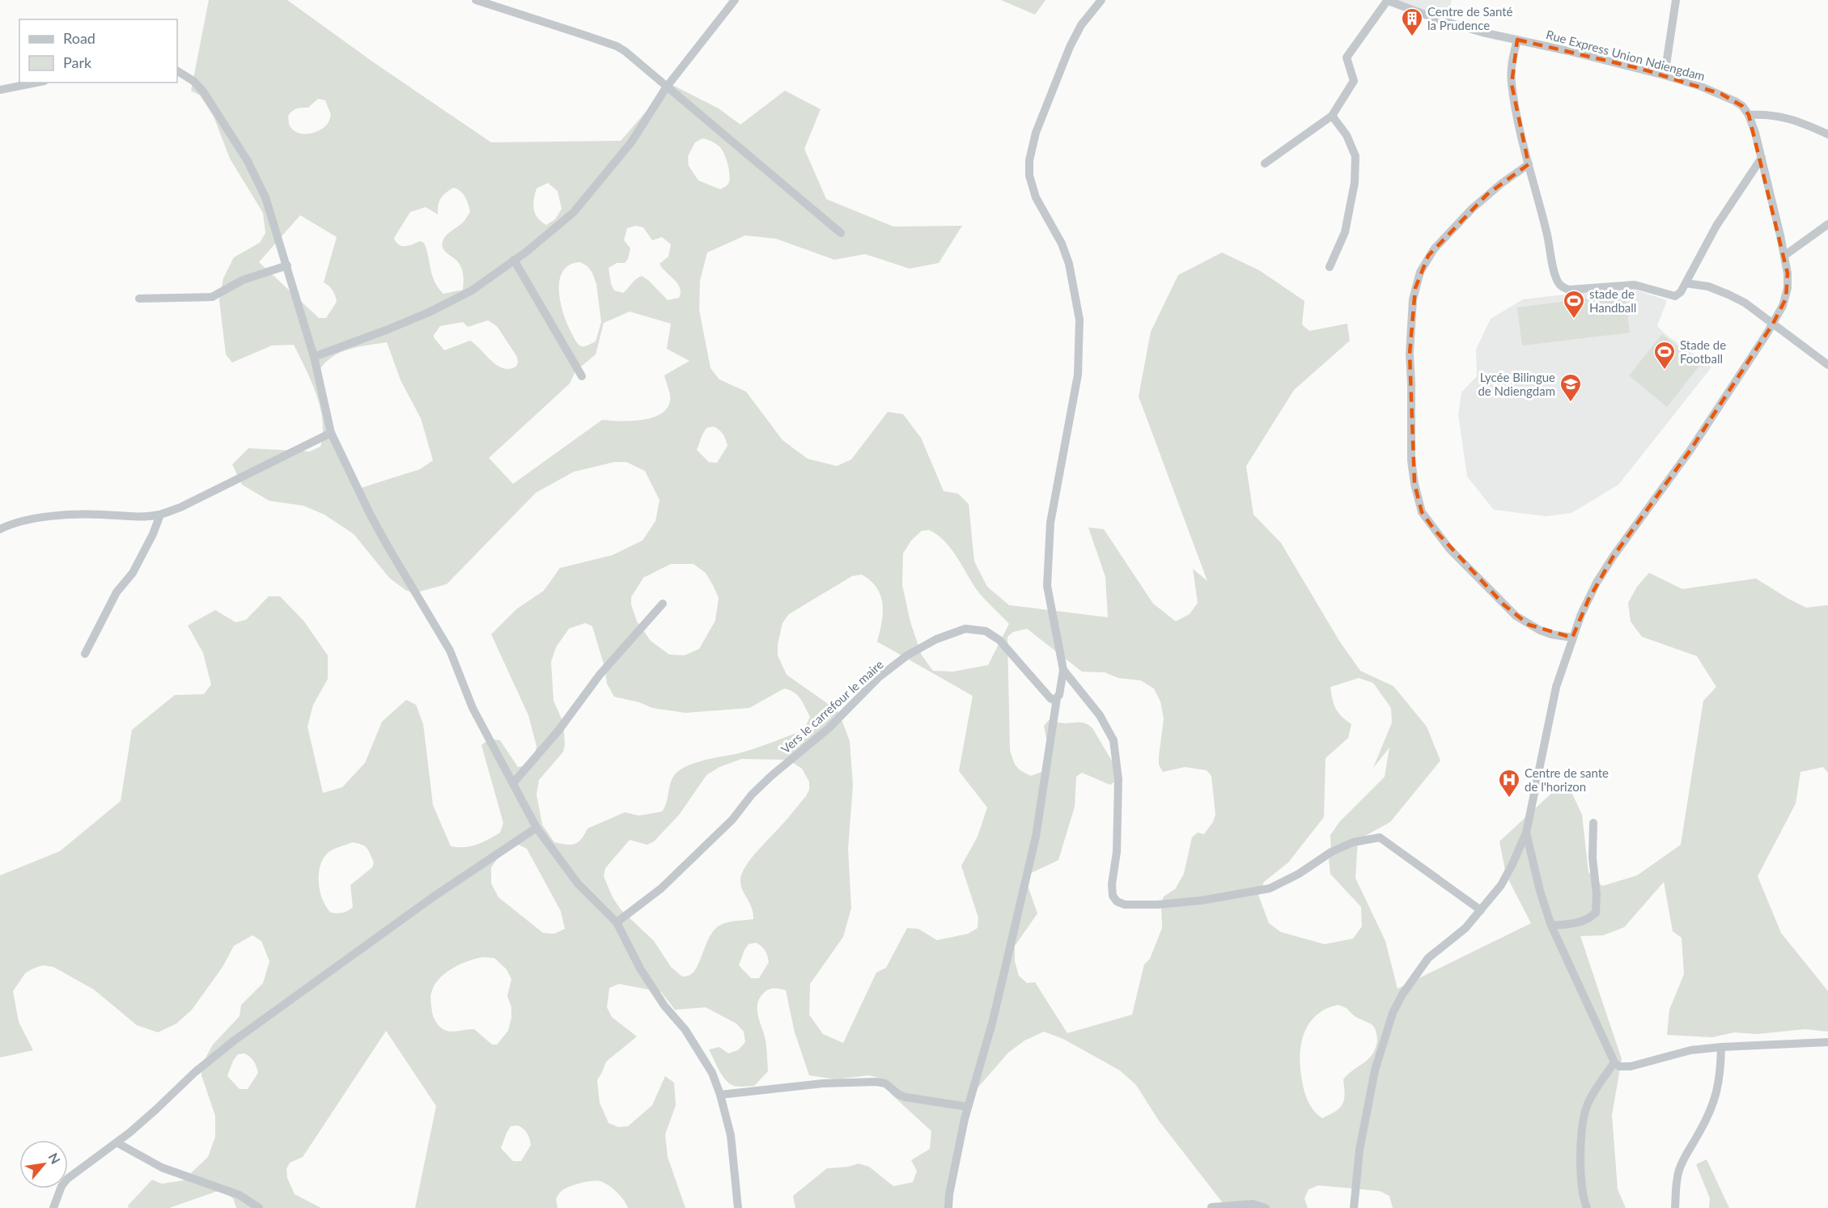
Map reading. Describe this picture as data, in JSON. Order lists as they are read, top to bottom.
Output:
{
  "streets": {
    "street": ["Rue Express Union Ndiengdam", "Vers le carrefour le maire"]
  },
  "places": {
    "building": ["Centre de Santé la Prudence"],
    "sports": ["stade de Handball", "Stade de Football"],
    "school or university": ["Lycée Bilingue de Ndiengdam"],
    "hospital": ["Centre de sante de l'horizon"]
  },
  "legend": ["Road", "Park"],
  "north": "top right"
}
